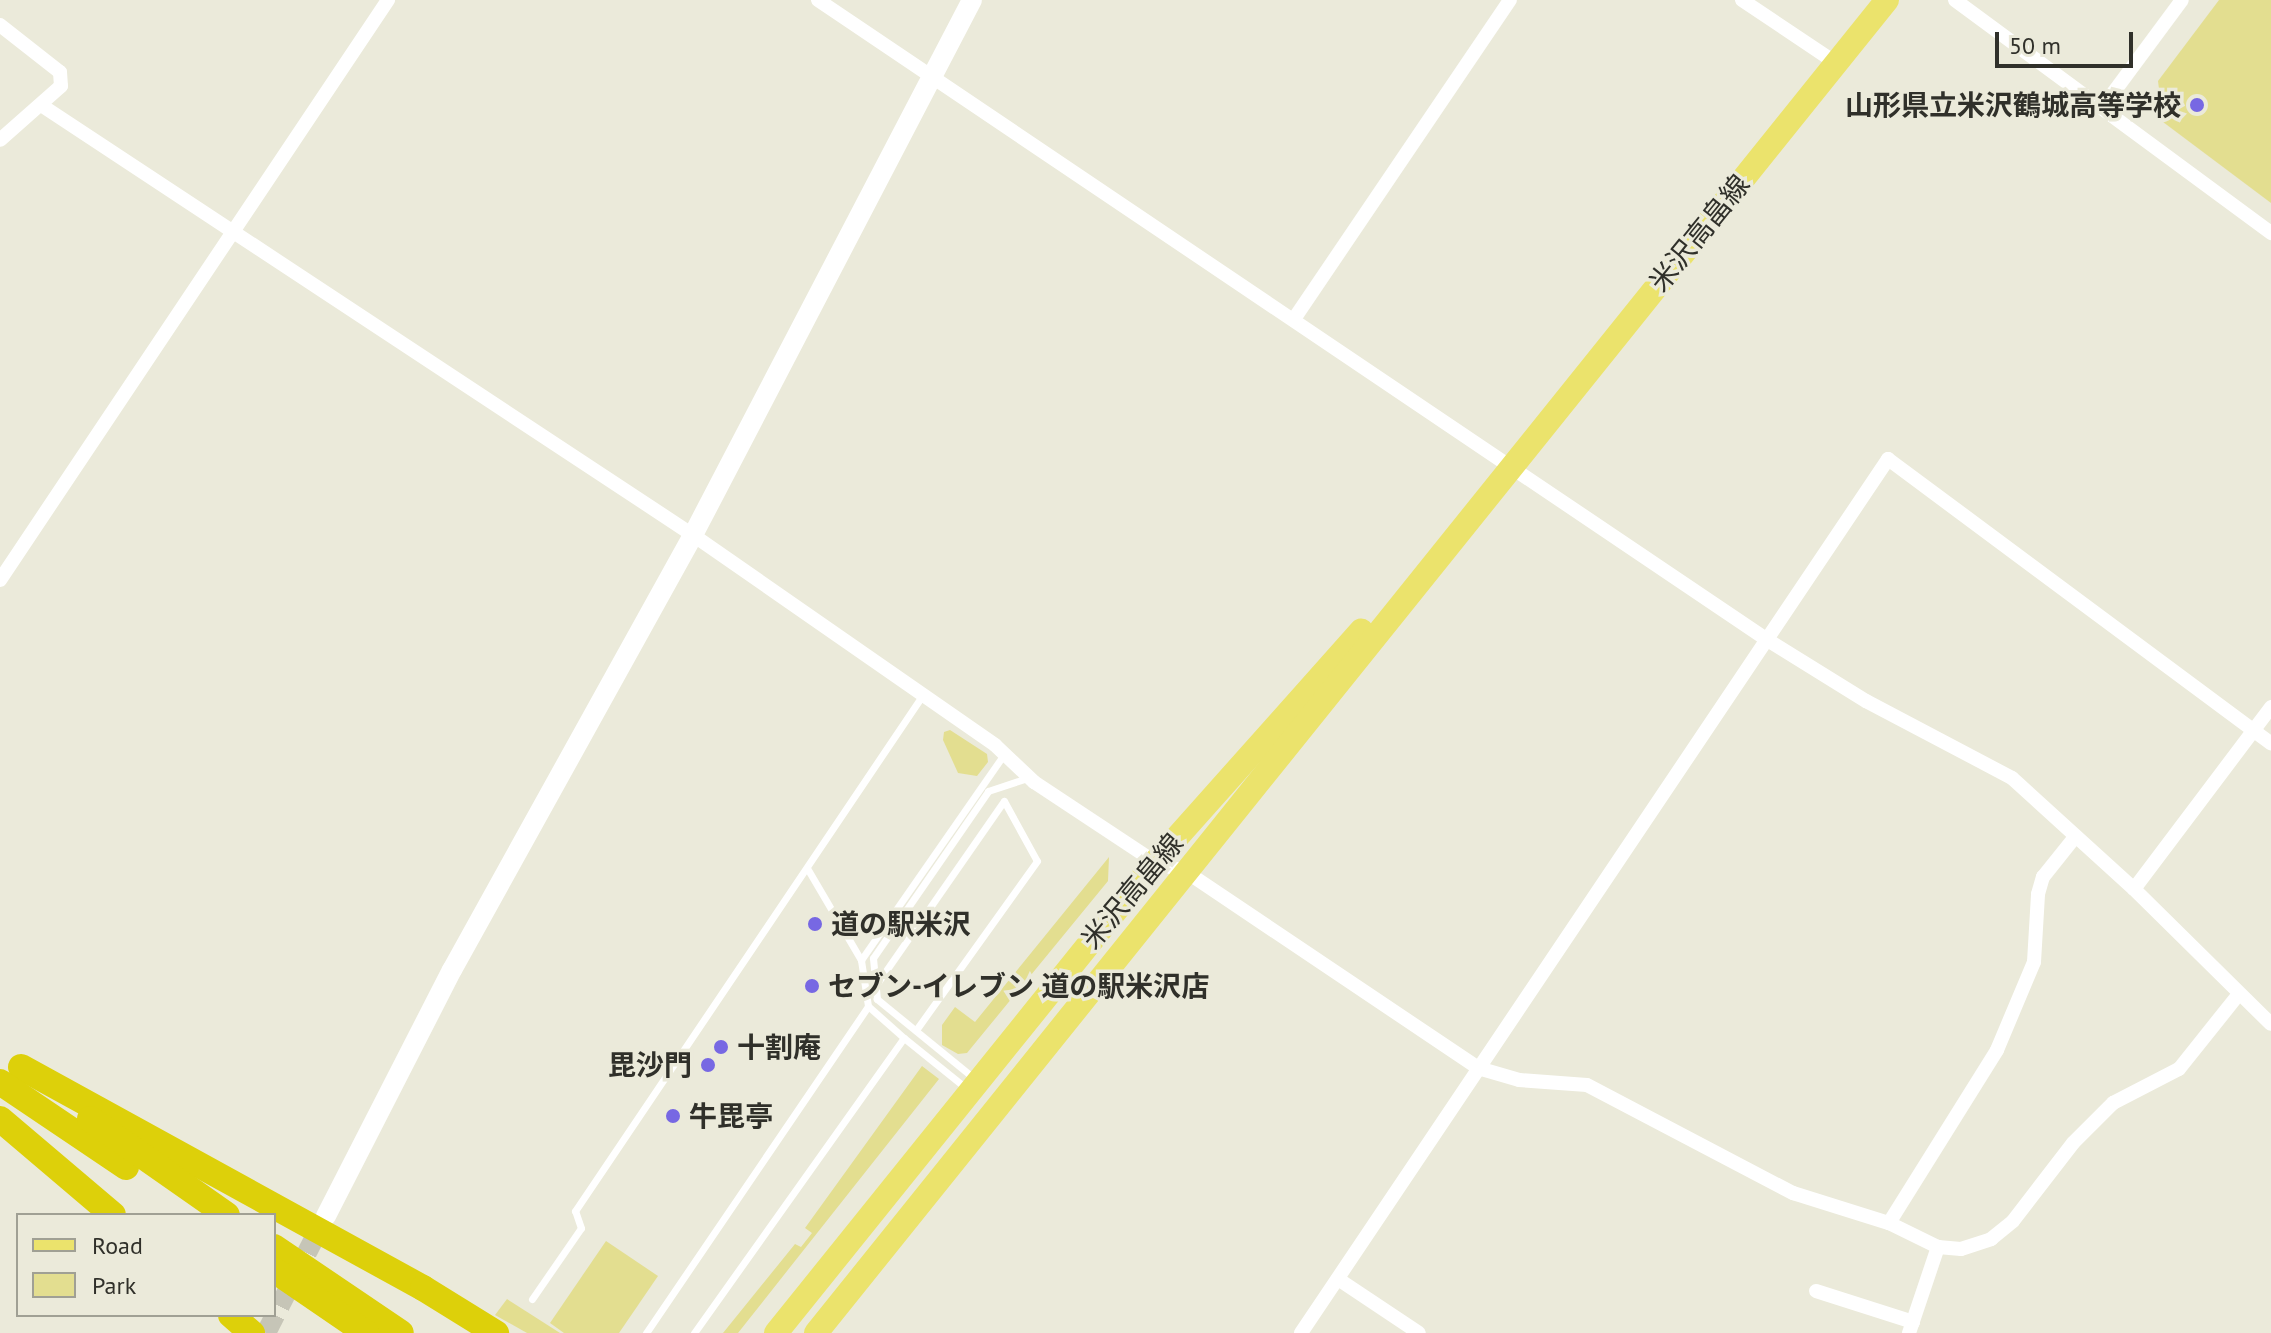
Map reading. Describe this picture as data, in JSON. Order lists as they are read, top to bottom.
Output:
{
  "streets": {
    "main road": ["米沢高畠線"]
  },
  "places": [
    "山形県立米沢鶴城高等学校",
    "道の駅米沢",
    "セブン-イレブン 道の駅米沢店",
    "十割庵",
    "毘沙門",
    "牛毘亭"
  ],
  "legend": ["Road", "Park"],
  "scale_bar": "50 m"
}
